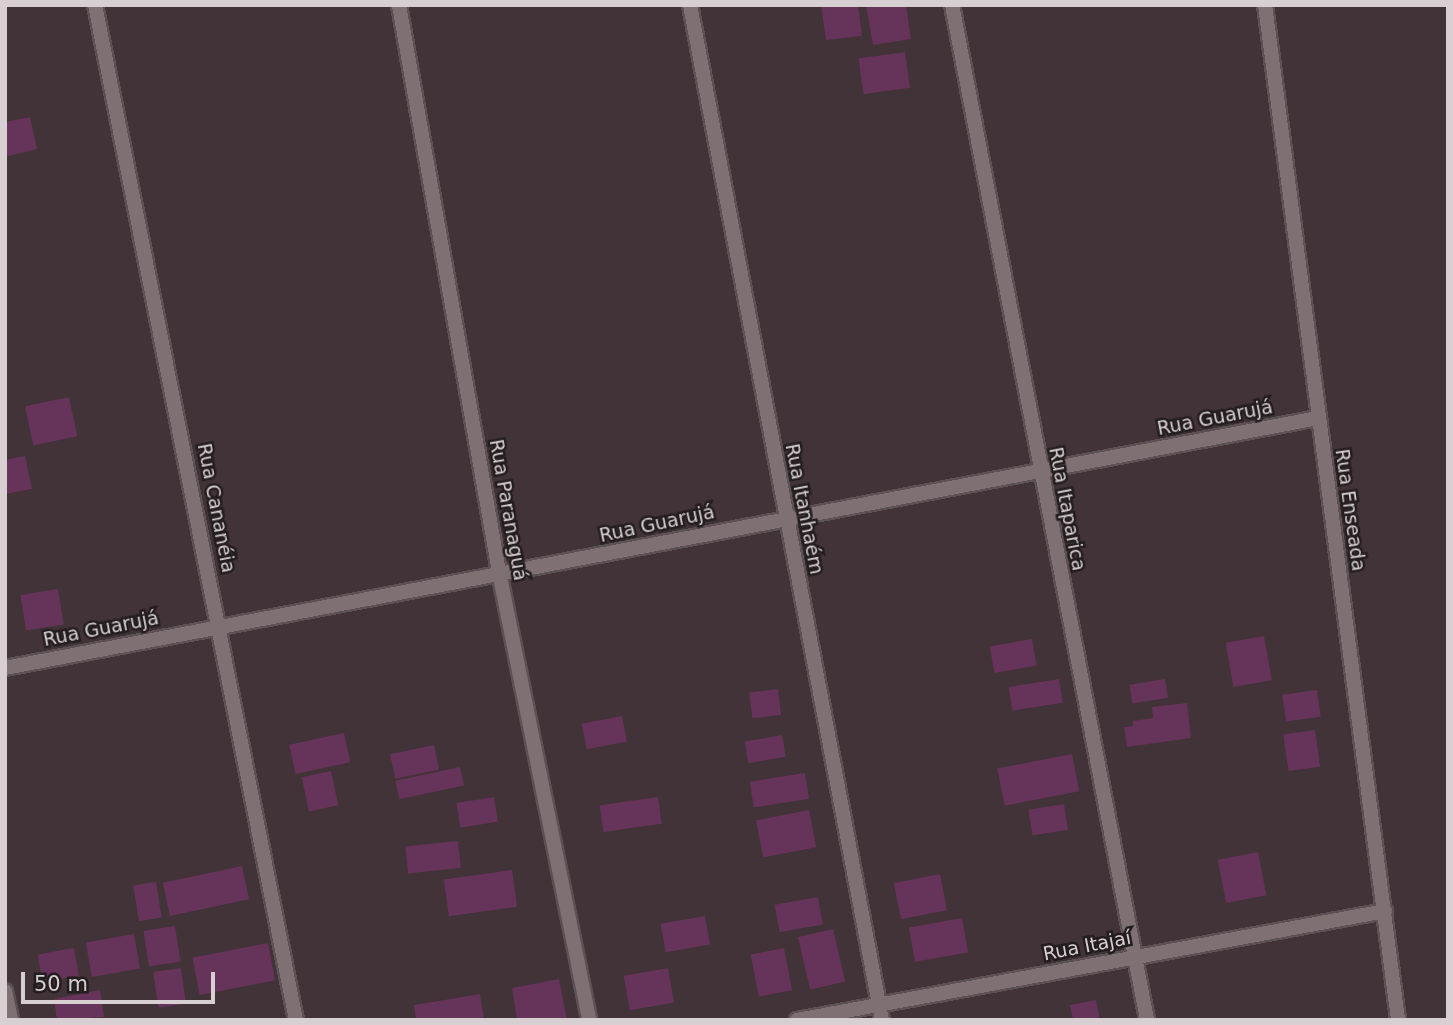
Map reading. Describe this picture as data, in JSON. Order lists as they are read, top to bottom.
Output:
{
  "streets": {
    "street": [
      "Rua Guarujá",
      "Rua Cananéia",
      "Rua Itanhaém",
      "Rua Itaparica",
      "Rua Paranaguá",
      "Rua Enseada",
      "Rua Itajaí"
    ]
  },
  "crossings": [
    ["Rua Guarujá", "Rua Cananéia"],
    ["Rua Guarujá", "Rua Itanhaém"],
    ["Rua Guarujá", "Rua Itaparica"],
    ["Rua Guarujá", "Rua Paranaguá"],
    ["Rua Guarujá", "Rua Enseada"],
    ["Rua Itanhaém", "Rua Itajaí"],
    ["Rua Itaparica", "Rua Itajaí"],
    ["Rua Enseada", "Rua Itajaí"]
  ],
  "scale_bar": "50 m"
}
